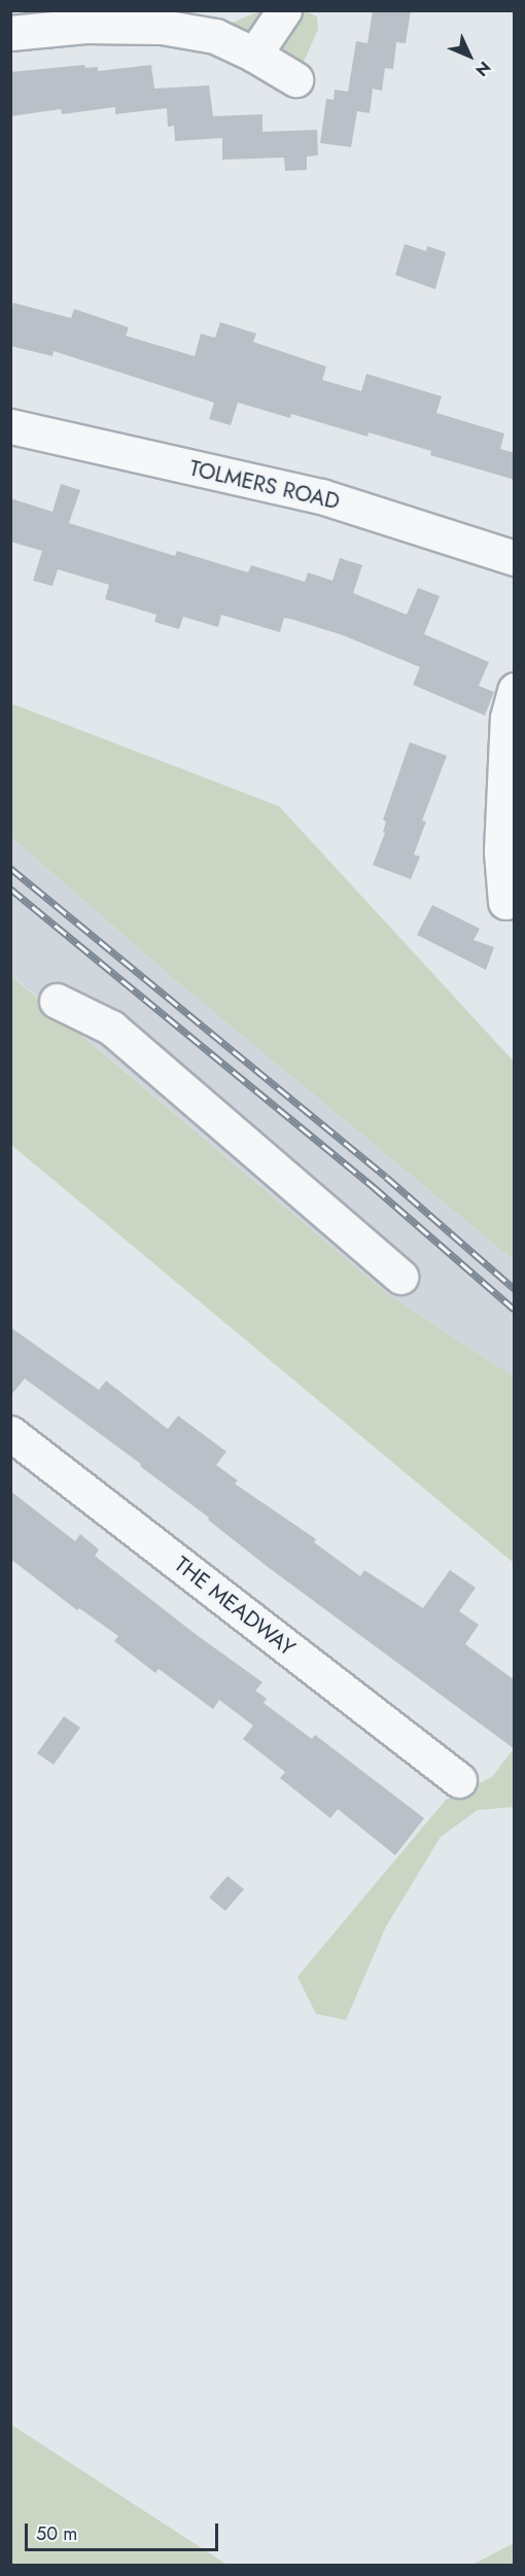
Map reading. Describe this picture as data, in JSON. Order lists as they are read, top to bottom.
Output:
{
  "streets": {
    "street": ["TOLMERS ROAD", "THE MEADWAY"]
  },
  "scale_bar": "50 m",
  "north": "bottom right"
}
